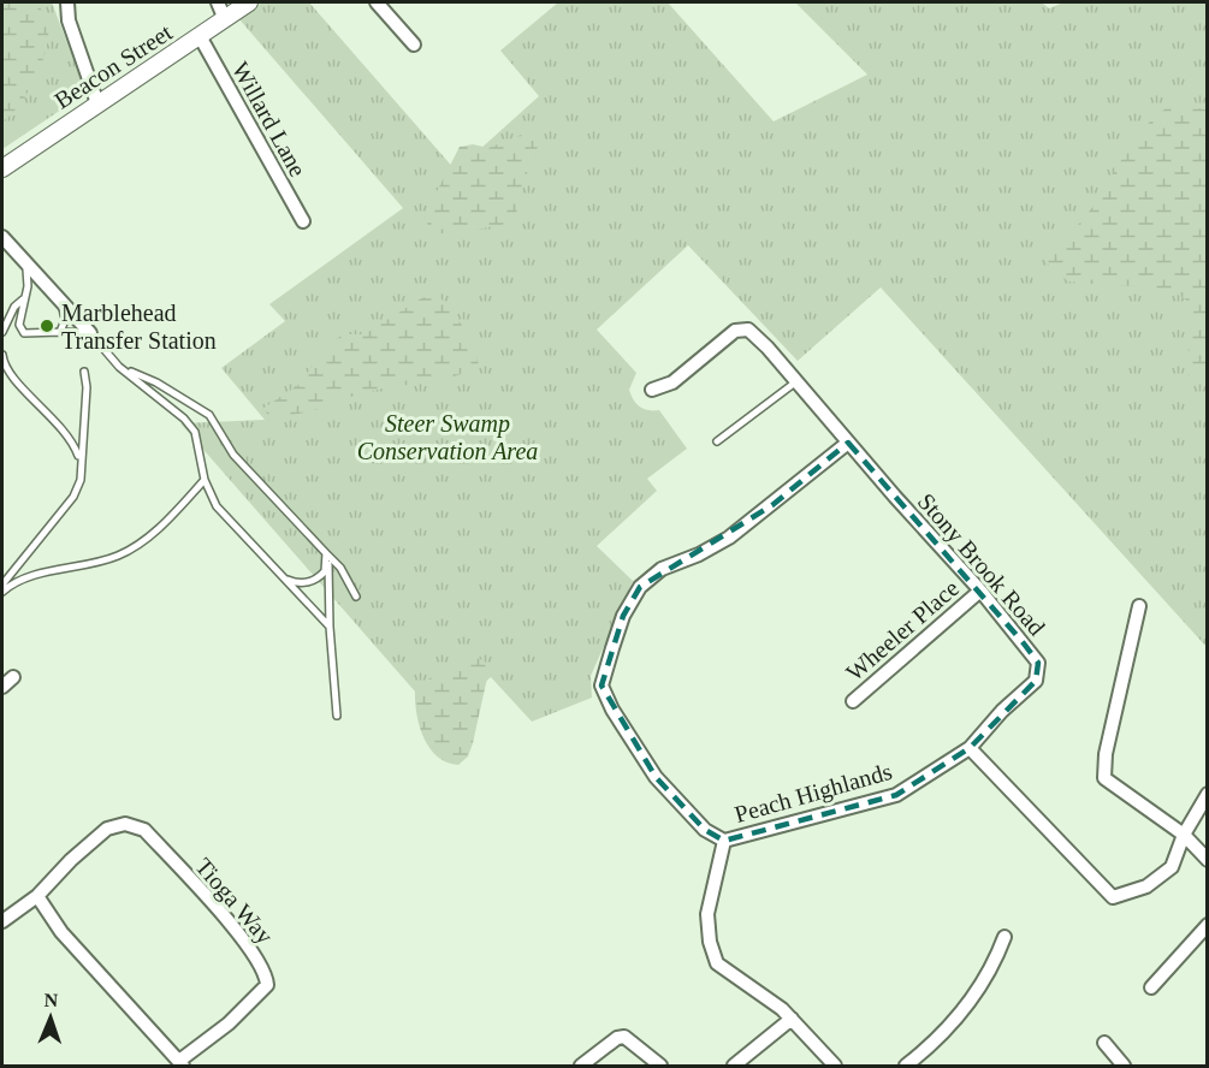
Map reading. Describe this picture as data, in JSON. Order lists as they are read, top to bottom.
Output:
{
  "streets": {
    "street": [
      "Beacon Street",
      "Willard Lane",
      "Stony Brook Road",
      "Wheeler Place",
      "Peach Highlands",
      "Tioga Way"
    ]
  },
  "crossings": [
    ["Beacon Street", "Willard Lane"],
    ["Stony Brook Road", "Wheeler Place"],
    ["Stony Brook Road", "Peach Highlands"]
  ],
  "parks": ["Steer Swamp Conservation Area"],
  "places": ["Marblehead Transfer Station"],
  "north": "top"
}
